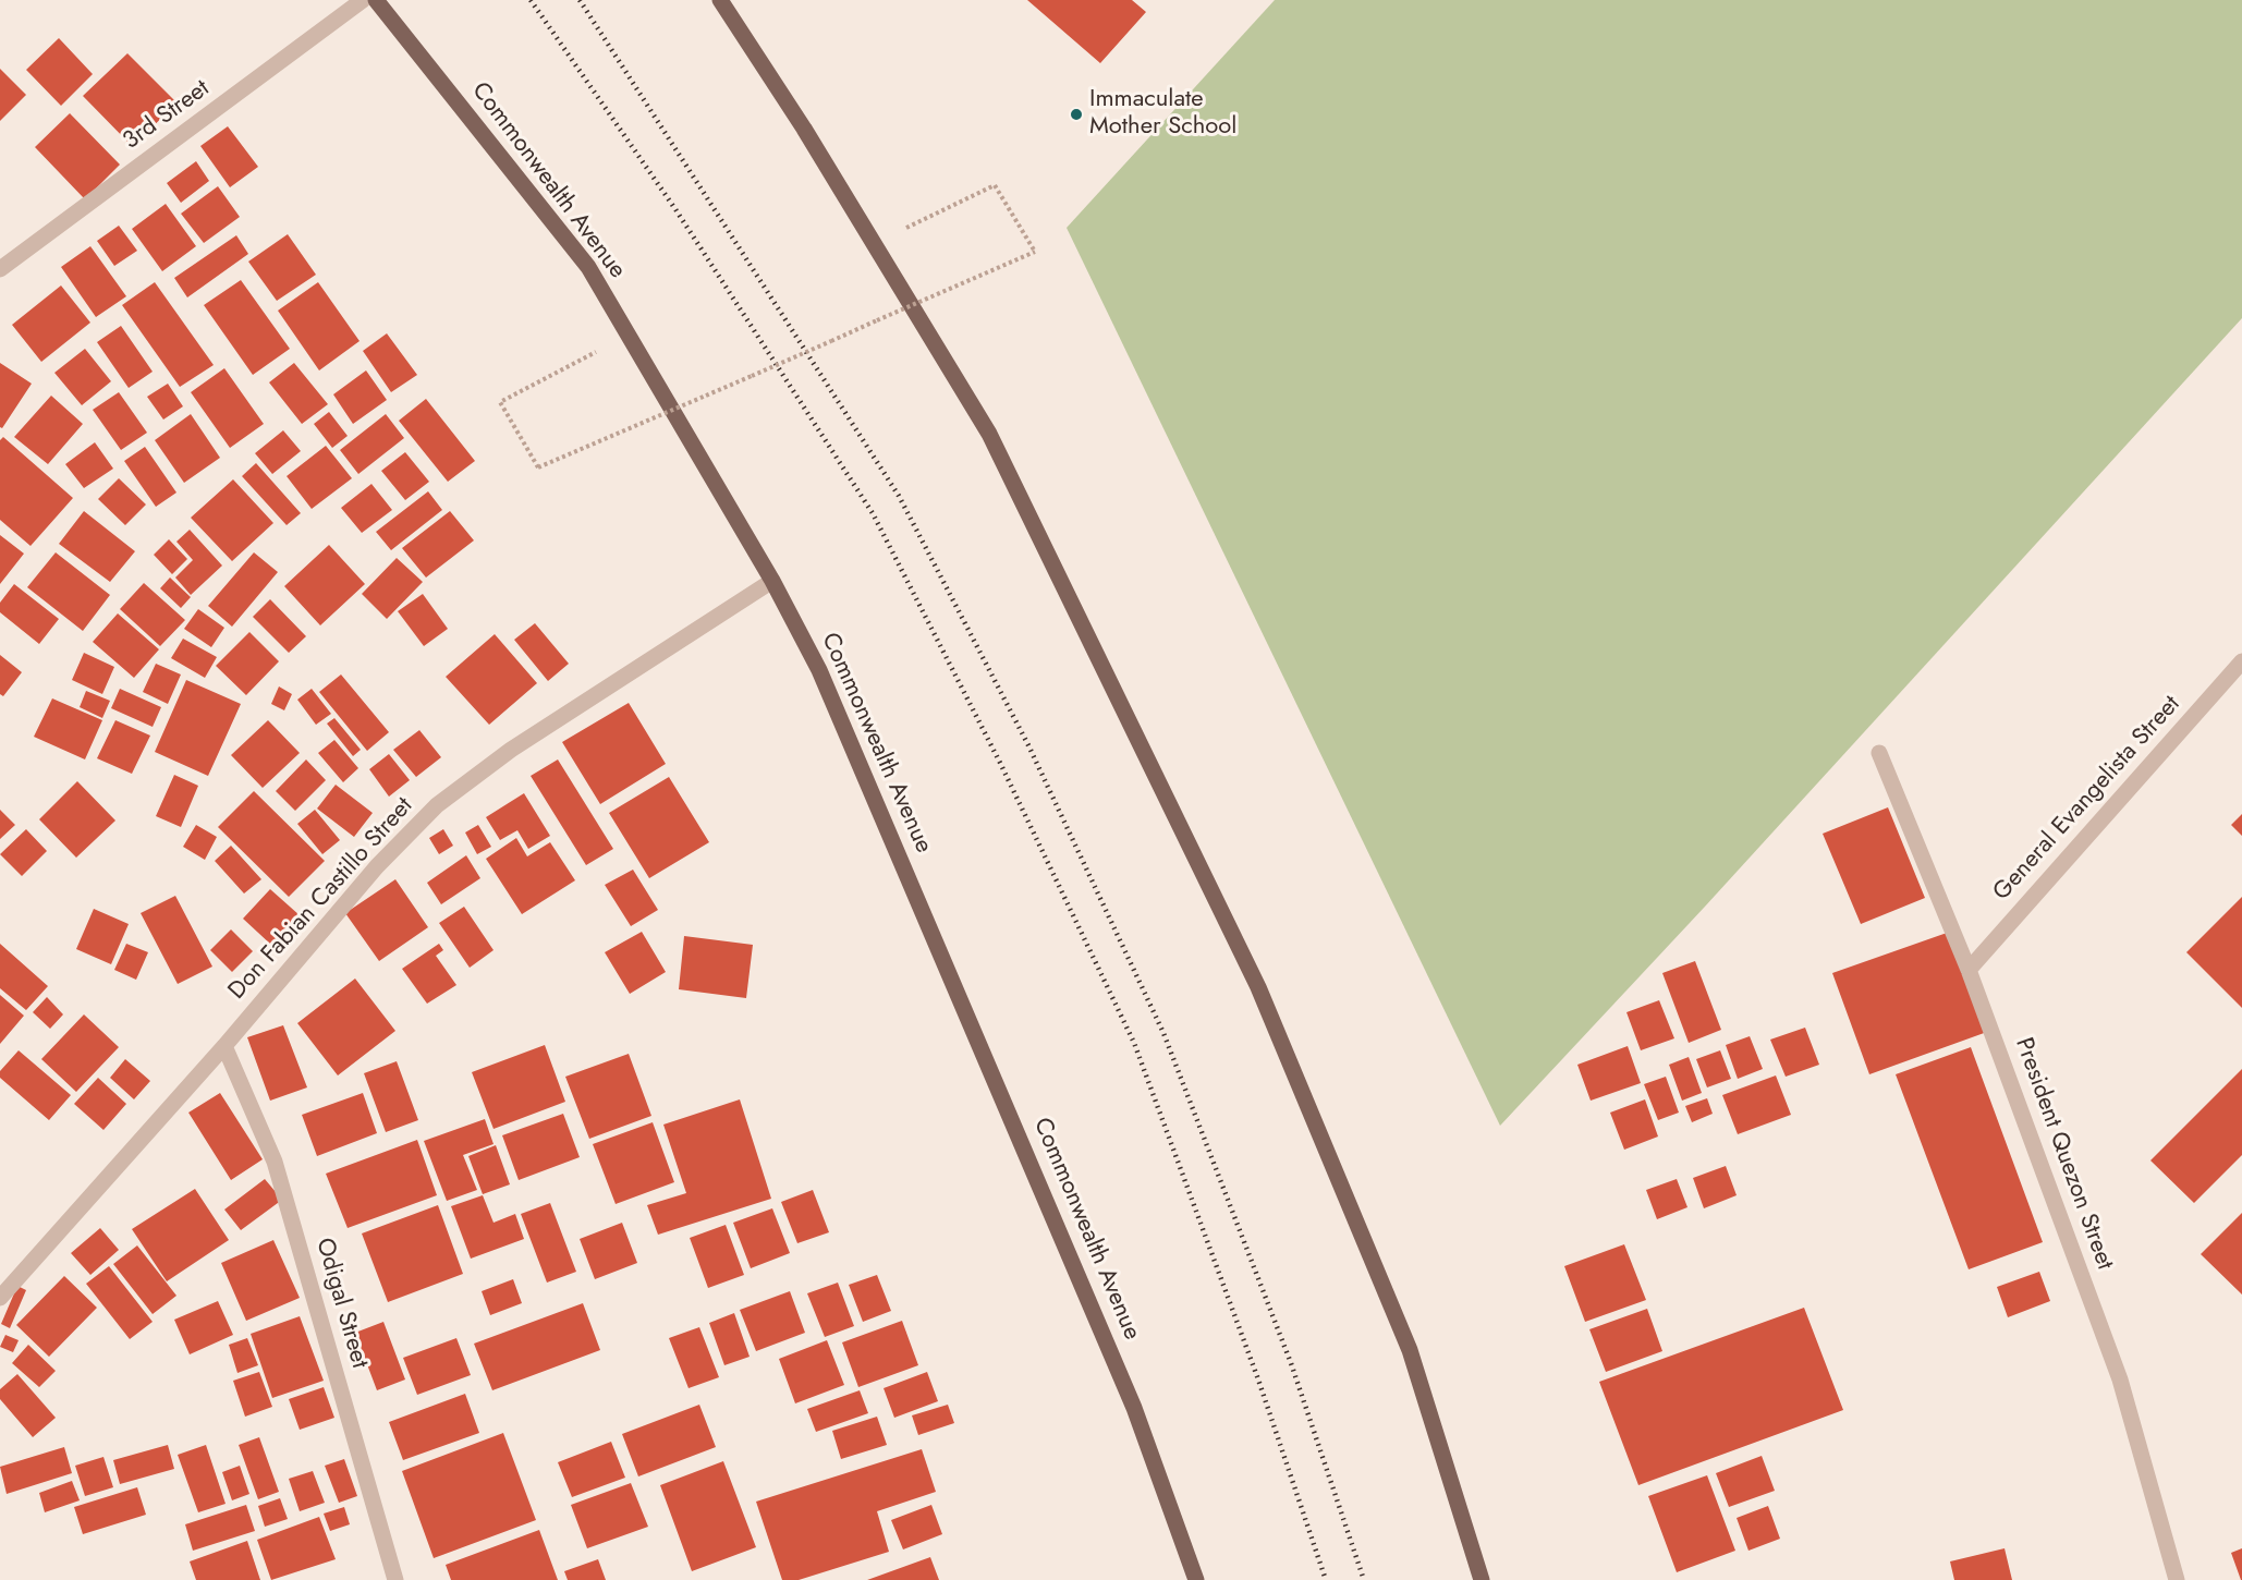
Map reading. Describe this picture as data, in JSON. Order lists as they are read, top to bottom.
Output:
{
  "streets": {
    "main road": ["Commonwealth Avenue"],
    "street": [
      "3rd Street",
      "General Evangelista Street",
      "Don Fabian Castillo Street",
      "President Quezon Street",
      "Odigal Street"
    ]
  },
  "crossings": [
    ["Commonwealth Avenue", "Don Fabian Castillo Street"],
    ["General Evangelista Street", "President Quezon Street"],
    ["Don Fabian Castillo Street", "Odigal Street"]
  ],
  "places": ["Immaculate Mother School"]
}
